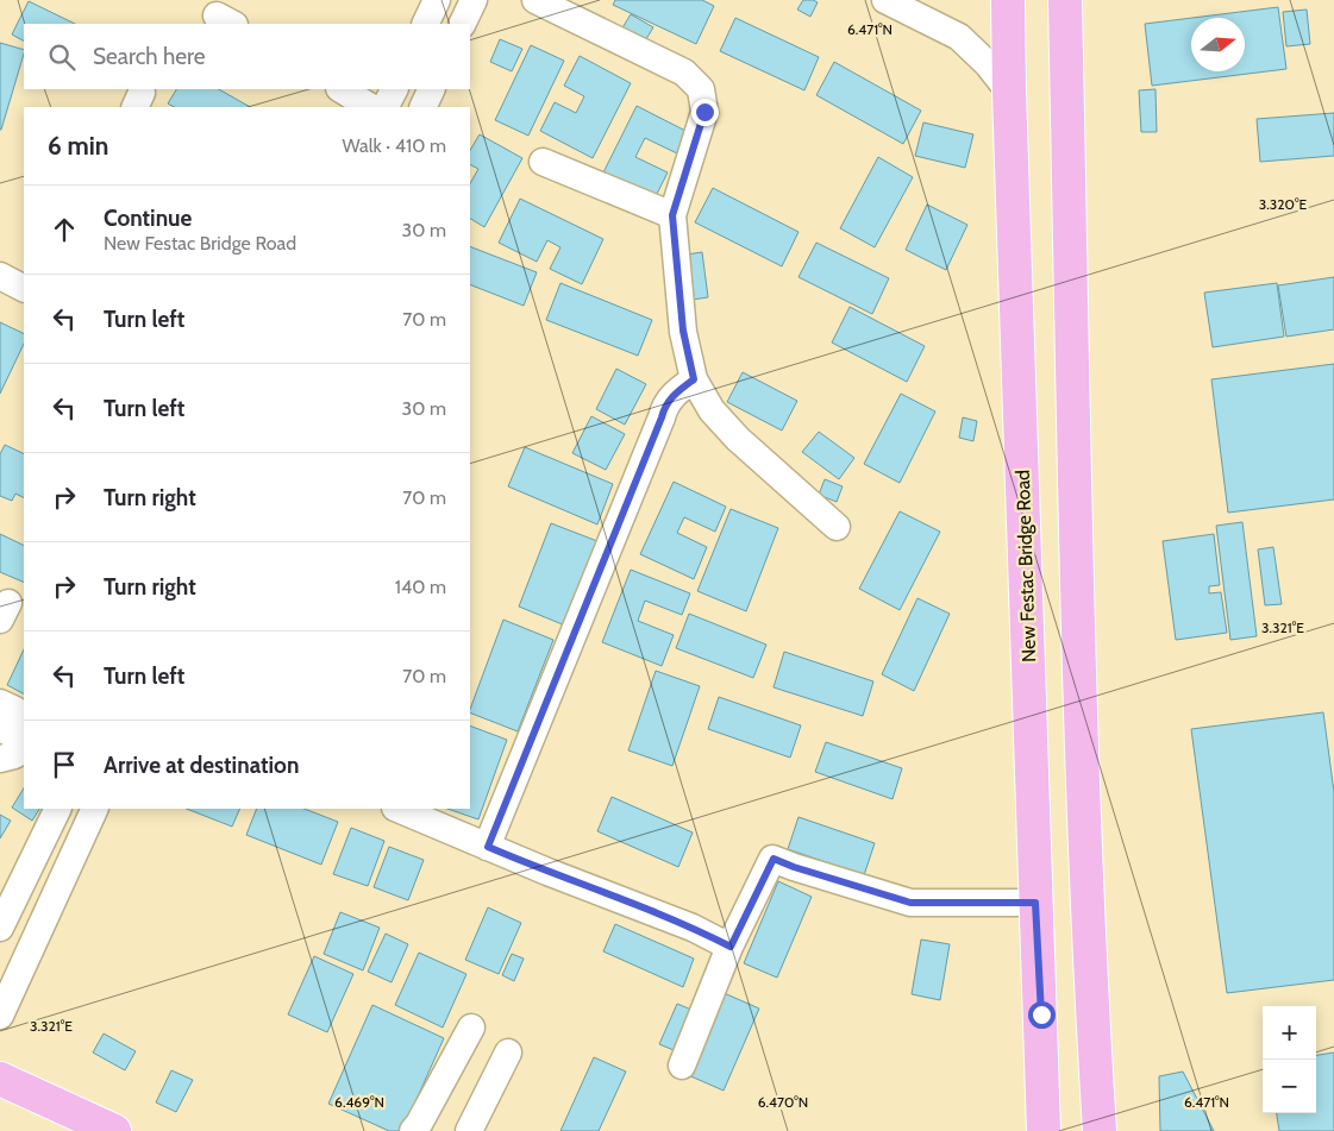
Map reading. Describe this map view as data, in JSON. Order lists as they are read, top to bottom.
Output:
{
  "streets": {
    "main road": ["New Festac Bridge Road"]
  },
  "north": "right",
  "page": {
    "search": "Search here",
    "heading": ["6 min", "Walk · 410 m"],
    "list": [
      ["Continue", "New Festac Bridge Road", "30 m"],
      ["Turn left", "70 m"],
      ["Turn left", "30 m"],
      ["Turn right", "70 m"],
      ["Turn right", "140 m"],
      ["Turn left", "70 m"],
      "Arrive at destination"
    ],
    "map_buttons": ["+", "−"]
  },
  "coordinates": [
    "6.471°N",
    "3.320°E",
    "3.321°E",
    "6.469°N",
    "6.470°N"
  ]
}
